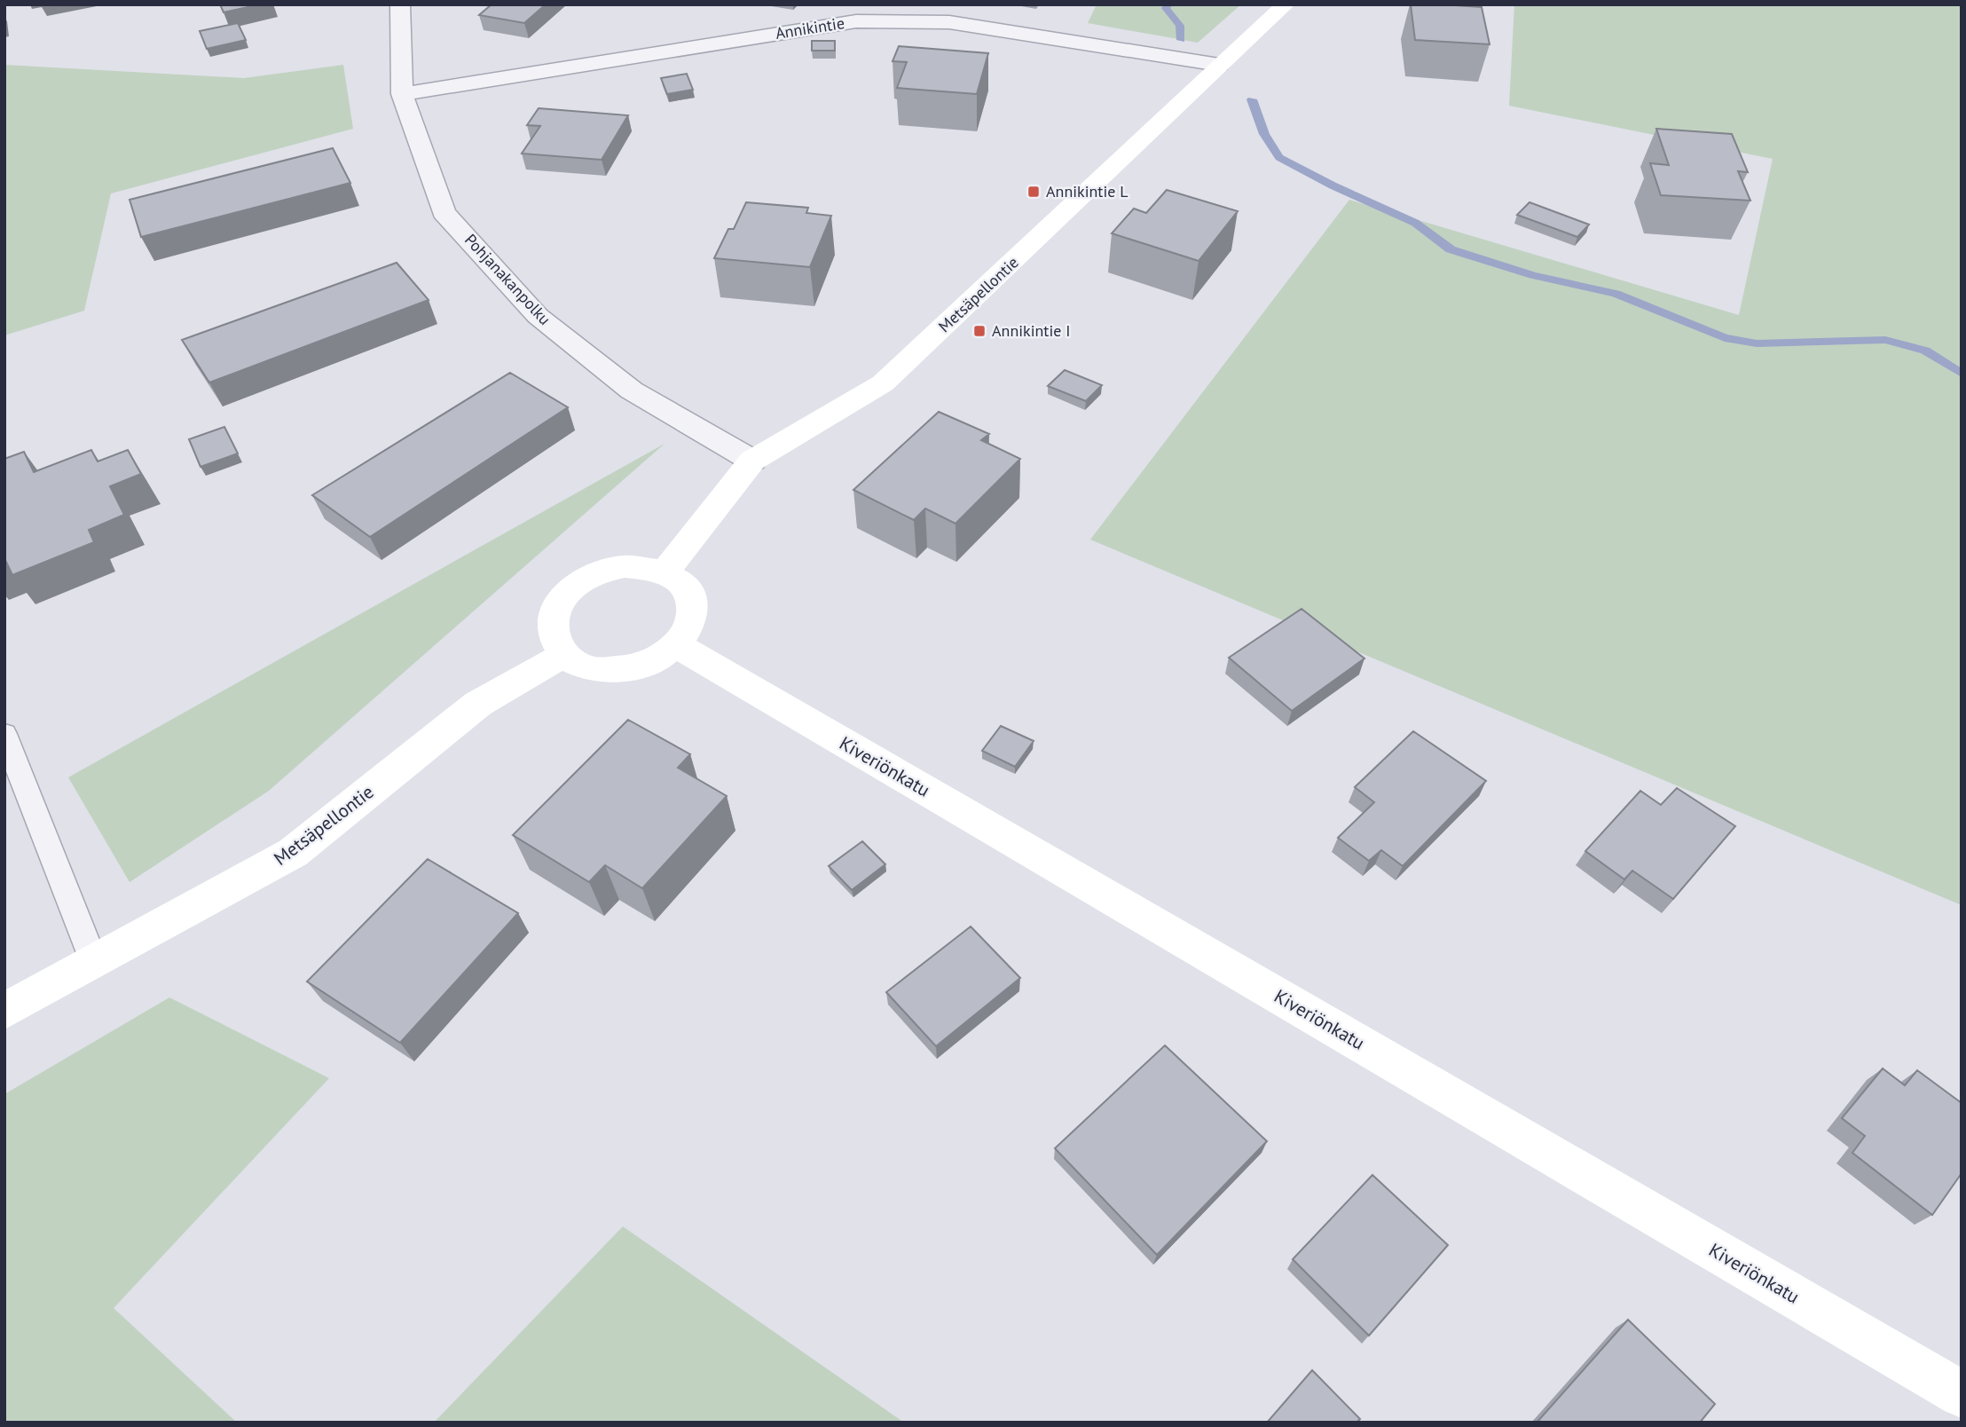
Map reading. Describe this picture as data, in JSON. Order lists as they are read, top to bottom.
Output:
{
  "streets": {
    "street": [
      "Annikintie",
      "Pohjanakanpolku",
      "Metsäpellontie",
      "Kiveriönkatu"
    ]
  },
  "crossings": [
    ["Annikintie", "Pohjanakanpolku"],
    ["Annikintie", "Metsäpellontie"],
    ["Pohjanakanpolku", "Metsäpellontie"],
    ["Metsäpellontie", "Kiveriönkatu"]
  ],
  "places": {
    "transit": ["Annikintie L", "Annikintie I"]
  }
}
